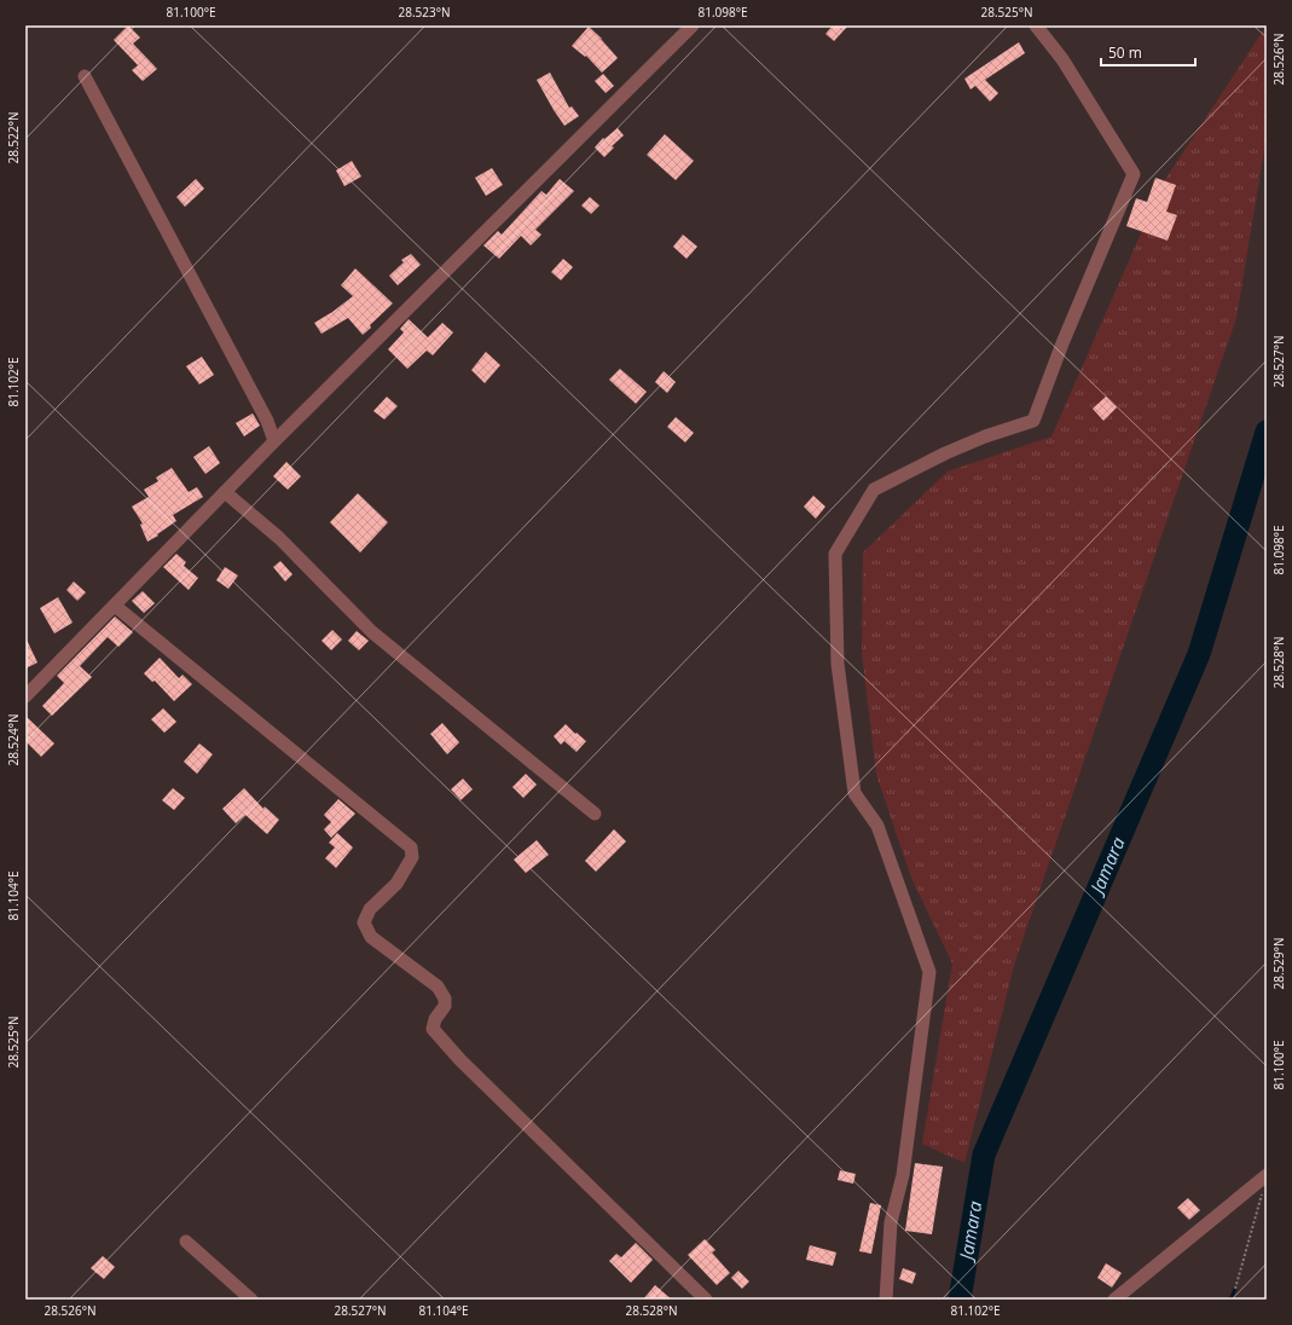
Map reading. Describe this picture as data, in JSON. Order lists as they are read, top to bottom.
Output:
{
  "water": ["Jamara"],
  "scale_bar": "50 m",
  "coordinates": [
    "81.100°E",
    "28.523°N",
    "81.098°E",
    "28.525°N",
    "28.526°N",
    "28.522°N",
    "28.527°N",
    "81.102°E",
    "28.528°N",
    "28.524°N",
    "81.104°E",
    "28.529°N"
  ]
}
